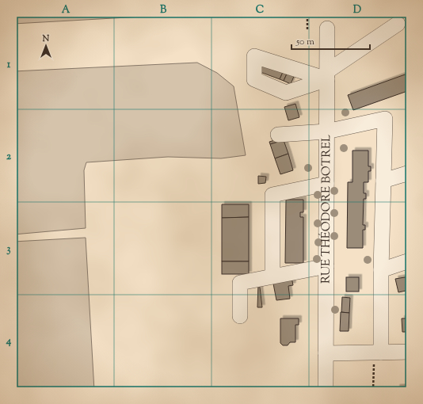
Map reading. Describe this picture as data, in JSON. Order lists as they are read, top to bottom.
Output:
{
  "streets": {
    "street": ["RUE THÉODORE BOTREL"]
  },
  "scale_bar": "50 m",
  "north": "top",
  "grid": {
    "columns": [
      "A",
      "B",
      "C",
      "D"
    ],
    "rows": [
      "1",
      "2",
      "3",
      "4"
    ]
  }
}
